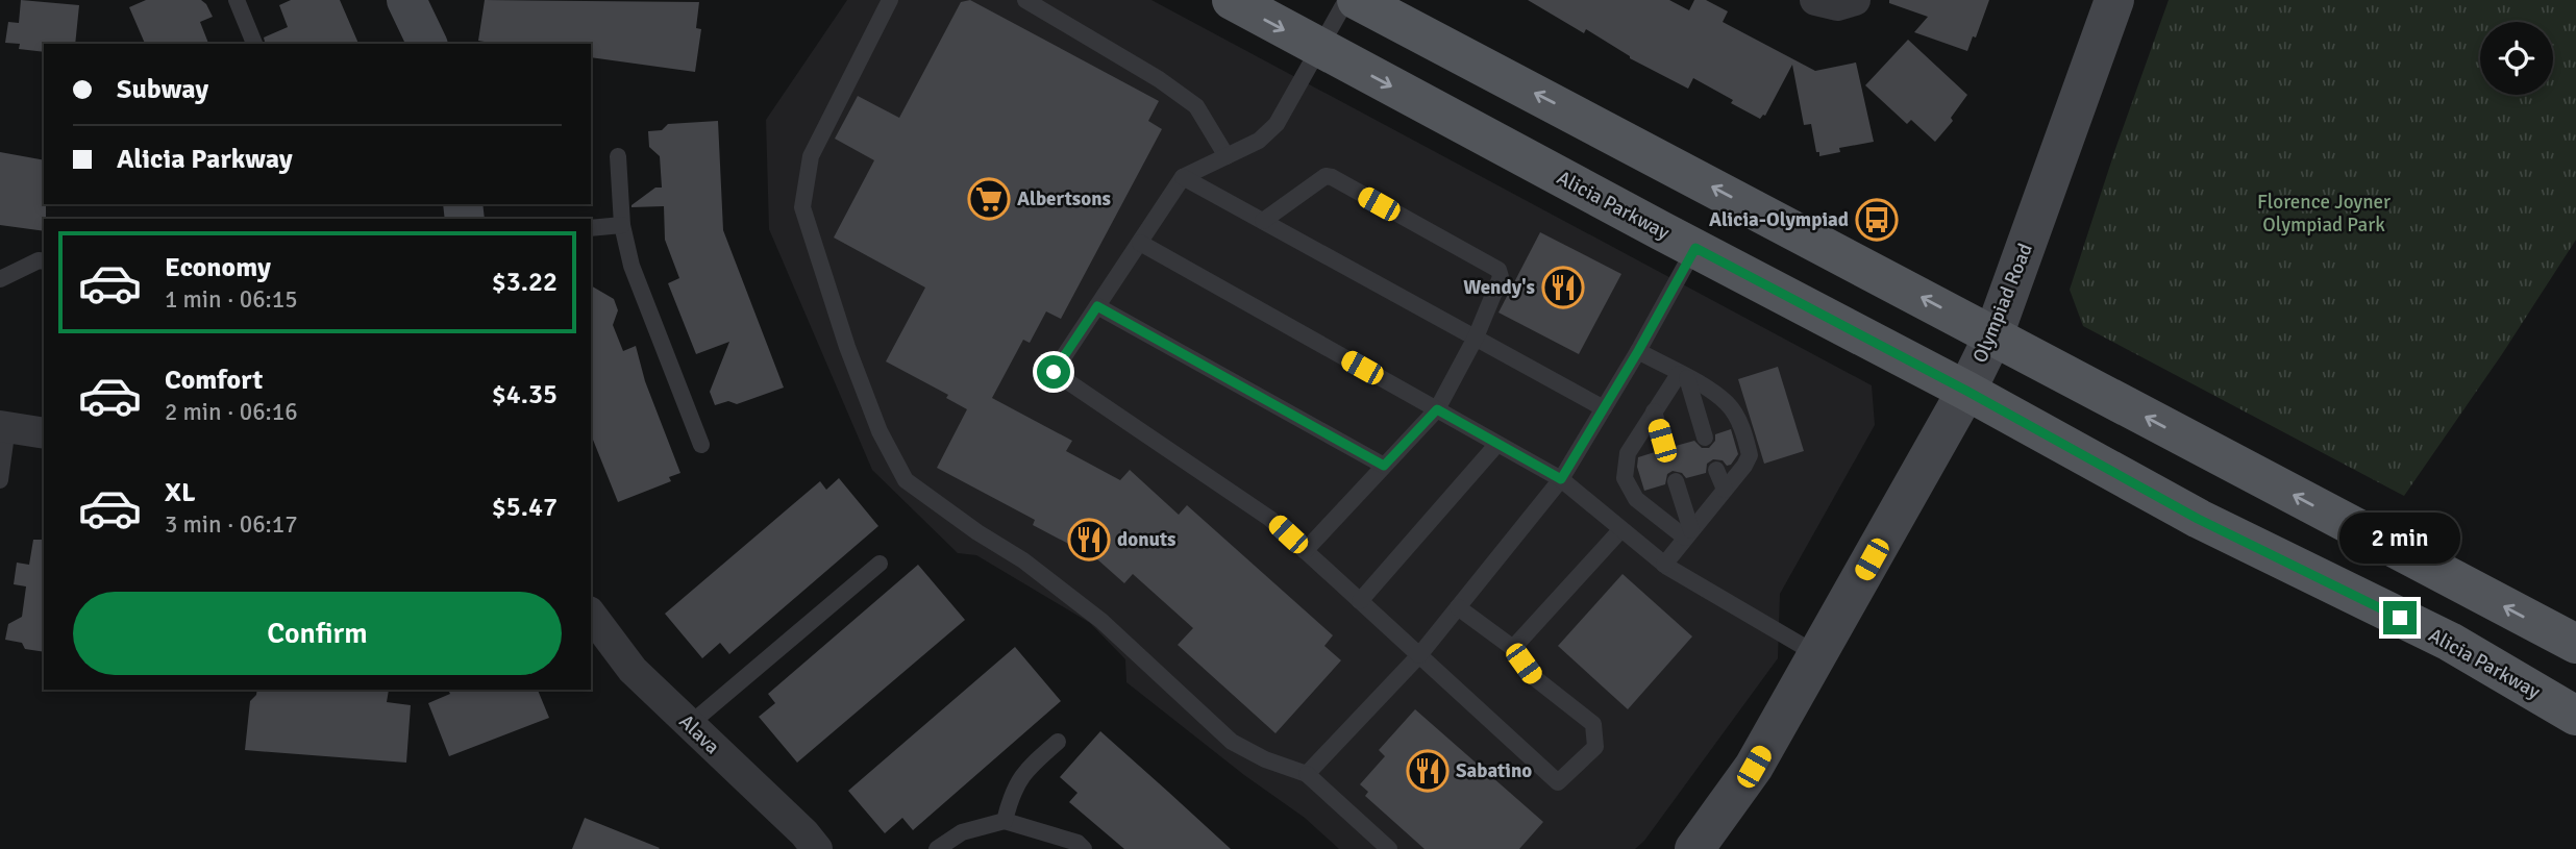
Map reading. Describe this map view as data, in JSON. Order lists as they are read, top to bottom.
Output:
{
  "streets": {
    "main road": ["Alicia Parkway", "Olympiad Road"],
    "street": ["Alava"]
  },
  "crossings": [
    ["Alicia Parkway", "Olympiad Road"]
  ],
  "parks": ["Florence Joyner Olympiad Park"],
  "places": {
    "supermarket": ["Albertsons"],
    "bus stop": ["Alicia-Olympiad"],
    "restaurant": ["Wendy's", "donuts", "Sabatino"]
  },
  "page": {
    "banner": ["Subway", "Alicia Parkway"],
    "list": [
      {
        "name": "Economy",
        "note": "1 min · 06:15",
        "value": "$3.22"
      },
      {
        "name": "Comfort",
        "note": "2 min · 06:16",
        "value": "$4.35"
      },
      {
        "name": "XL",
        "note": "3 min · 06:17",
        "value": "$5.47"
      }
    ],
    "bubble": "2 min",
    "buttons": "Confirm"
  }
}
